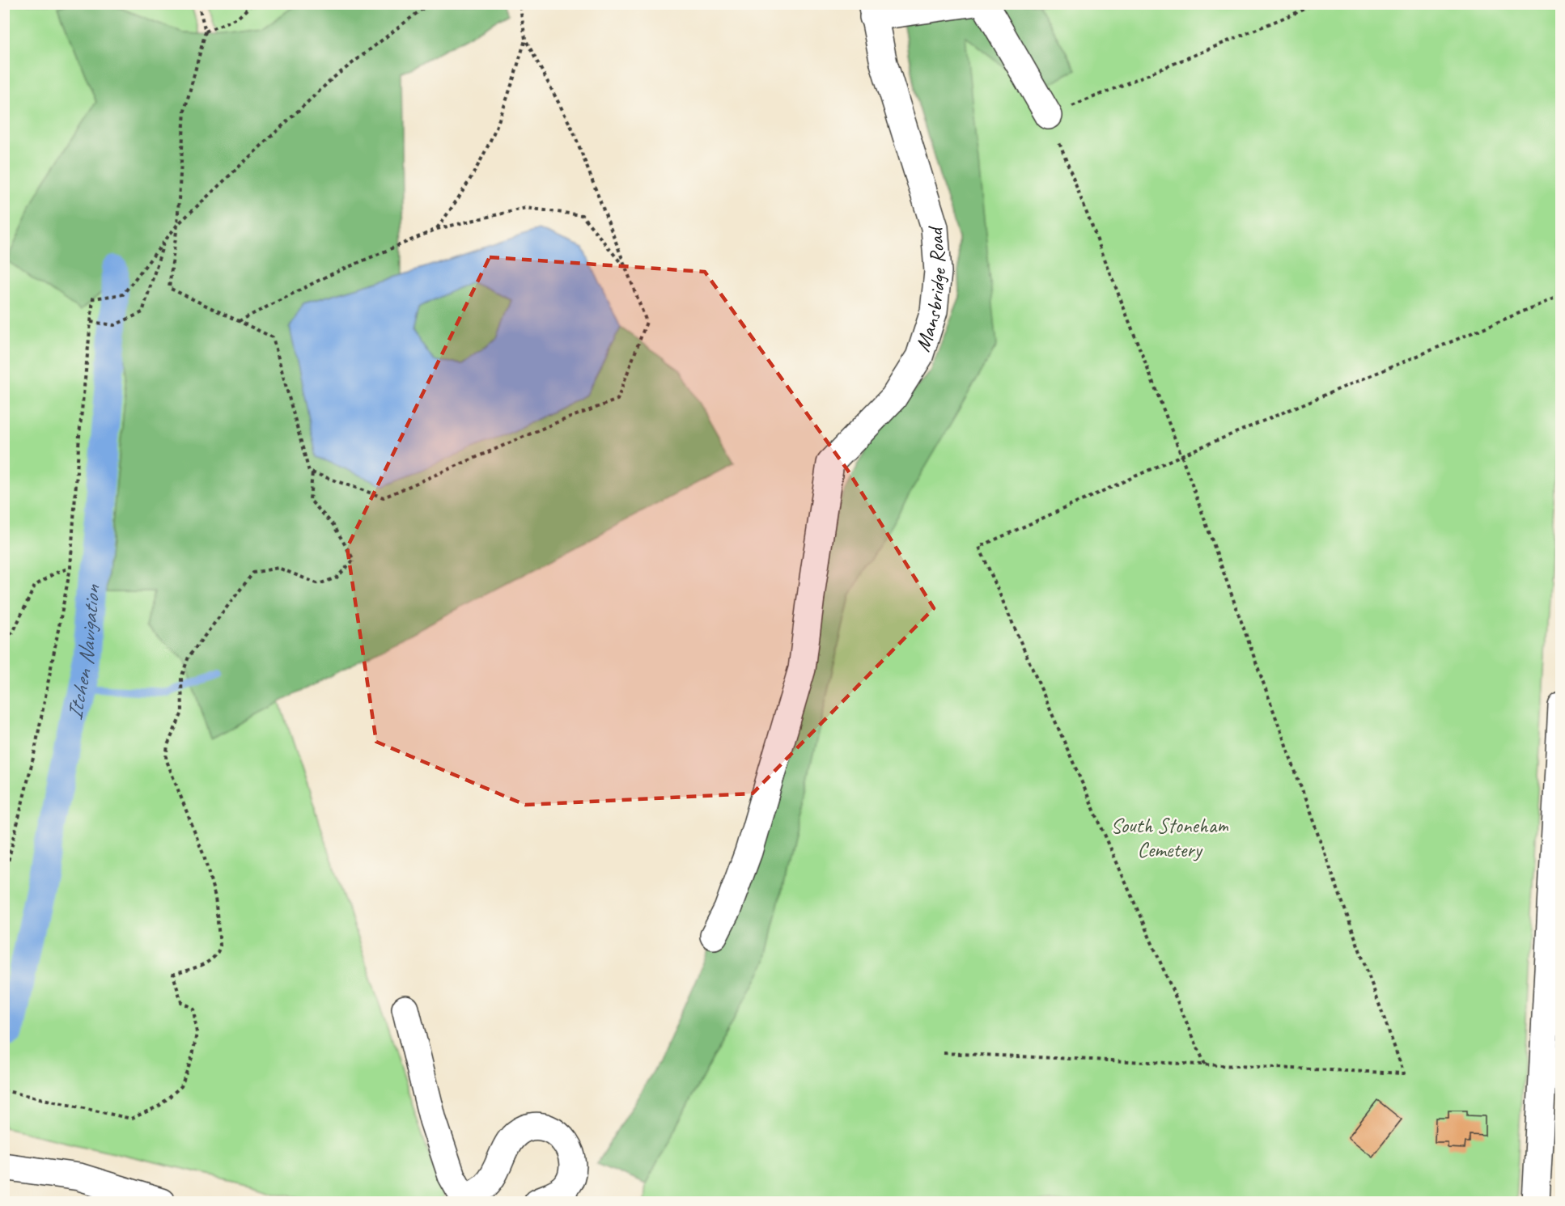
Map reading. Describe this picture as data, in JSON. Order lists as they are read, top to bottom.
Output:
{
  "streets": {
    "main road": ["Mansbridge Road"]
  },
  "water": ["Itchen Navigation"],
  "parks": ["South Stoneham Cemetery"]
}
